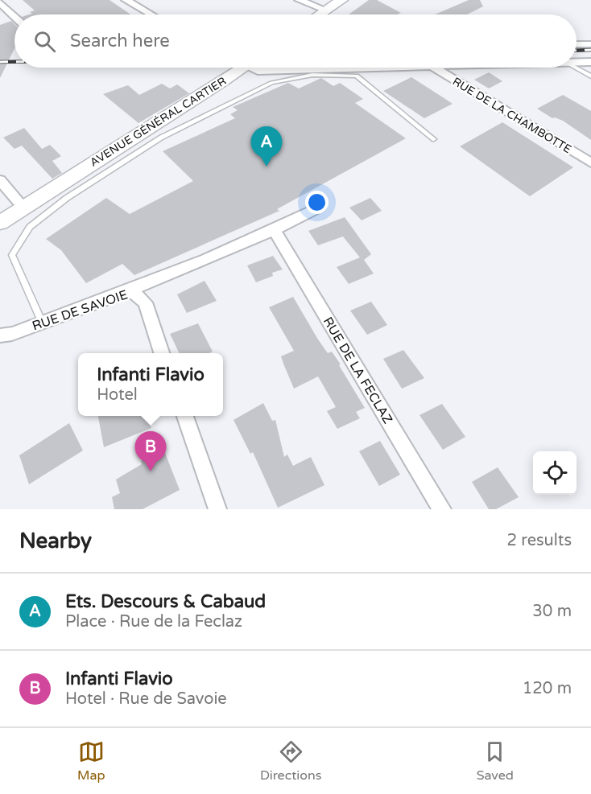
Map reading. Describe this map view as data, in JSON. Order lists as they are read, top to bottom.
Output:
{
  "streets": {
    "main road": ["AVENUE GÉNÉRAL CARTIER"],
    "street": ["RUE DE LA CHAMBOTTE", "RUE DE SAVOIE", "RUE DE LA FECLAZ"]
  },
  "page": {
    "search": "Search here",
    "pins": ["A", "B"],
    "popup": ["Infanti Flavio", "Hotel"],
    "heading": ["Nearby", "2 results"],
    "list": [
      {
        "mark": "A",
        "name": "Ets. Descours & Cabaud",
        "note": "Place · Rue de la Feclaz",
        "value": "30 m"
      },
      {
        "mark": "B",
        "name": "Infanti Flavio",
        "note": "Hotel · Rue de Savoie",
        "value": "120 m"
      }
    ],
    "nav": ["Map", "Directions", "Saved"]
  }
}
